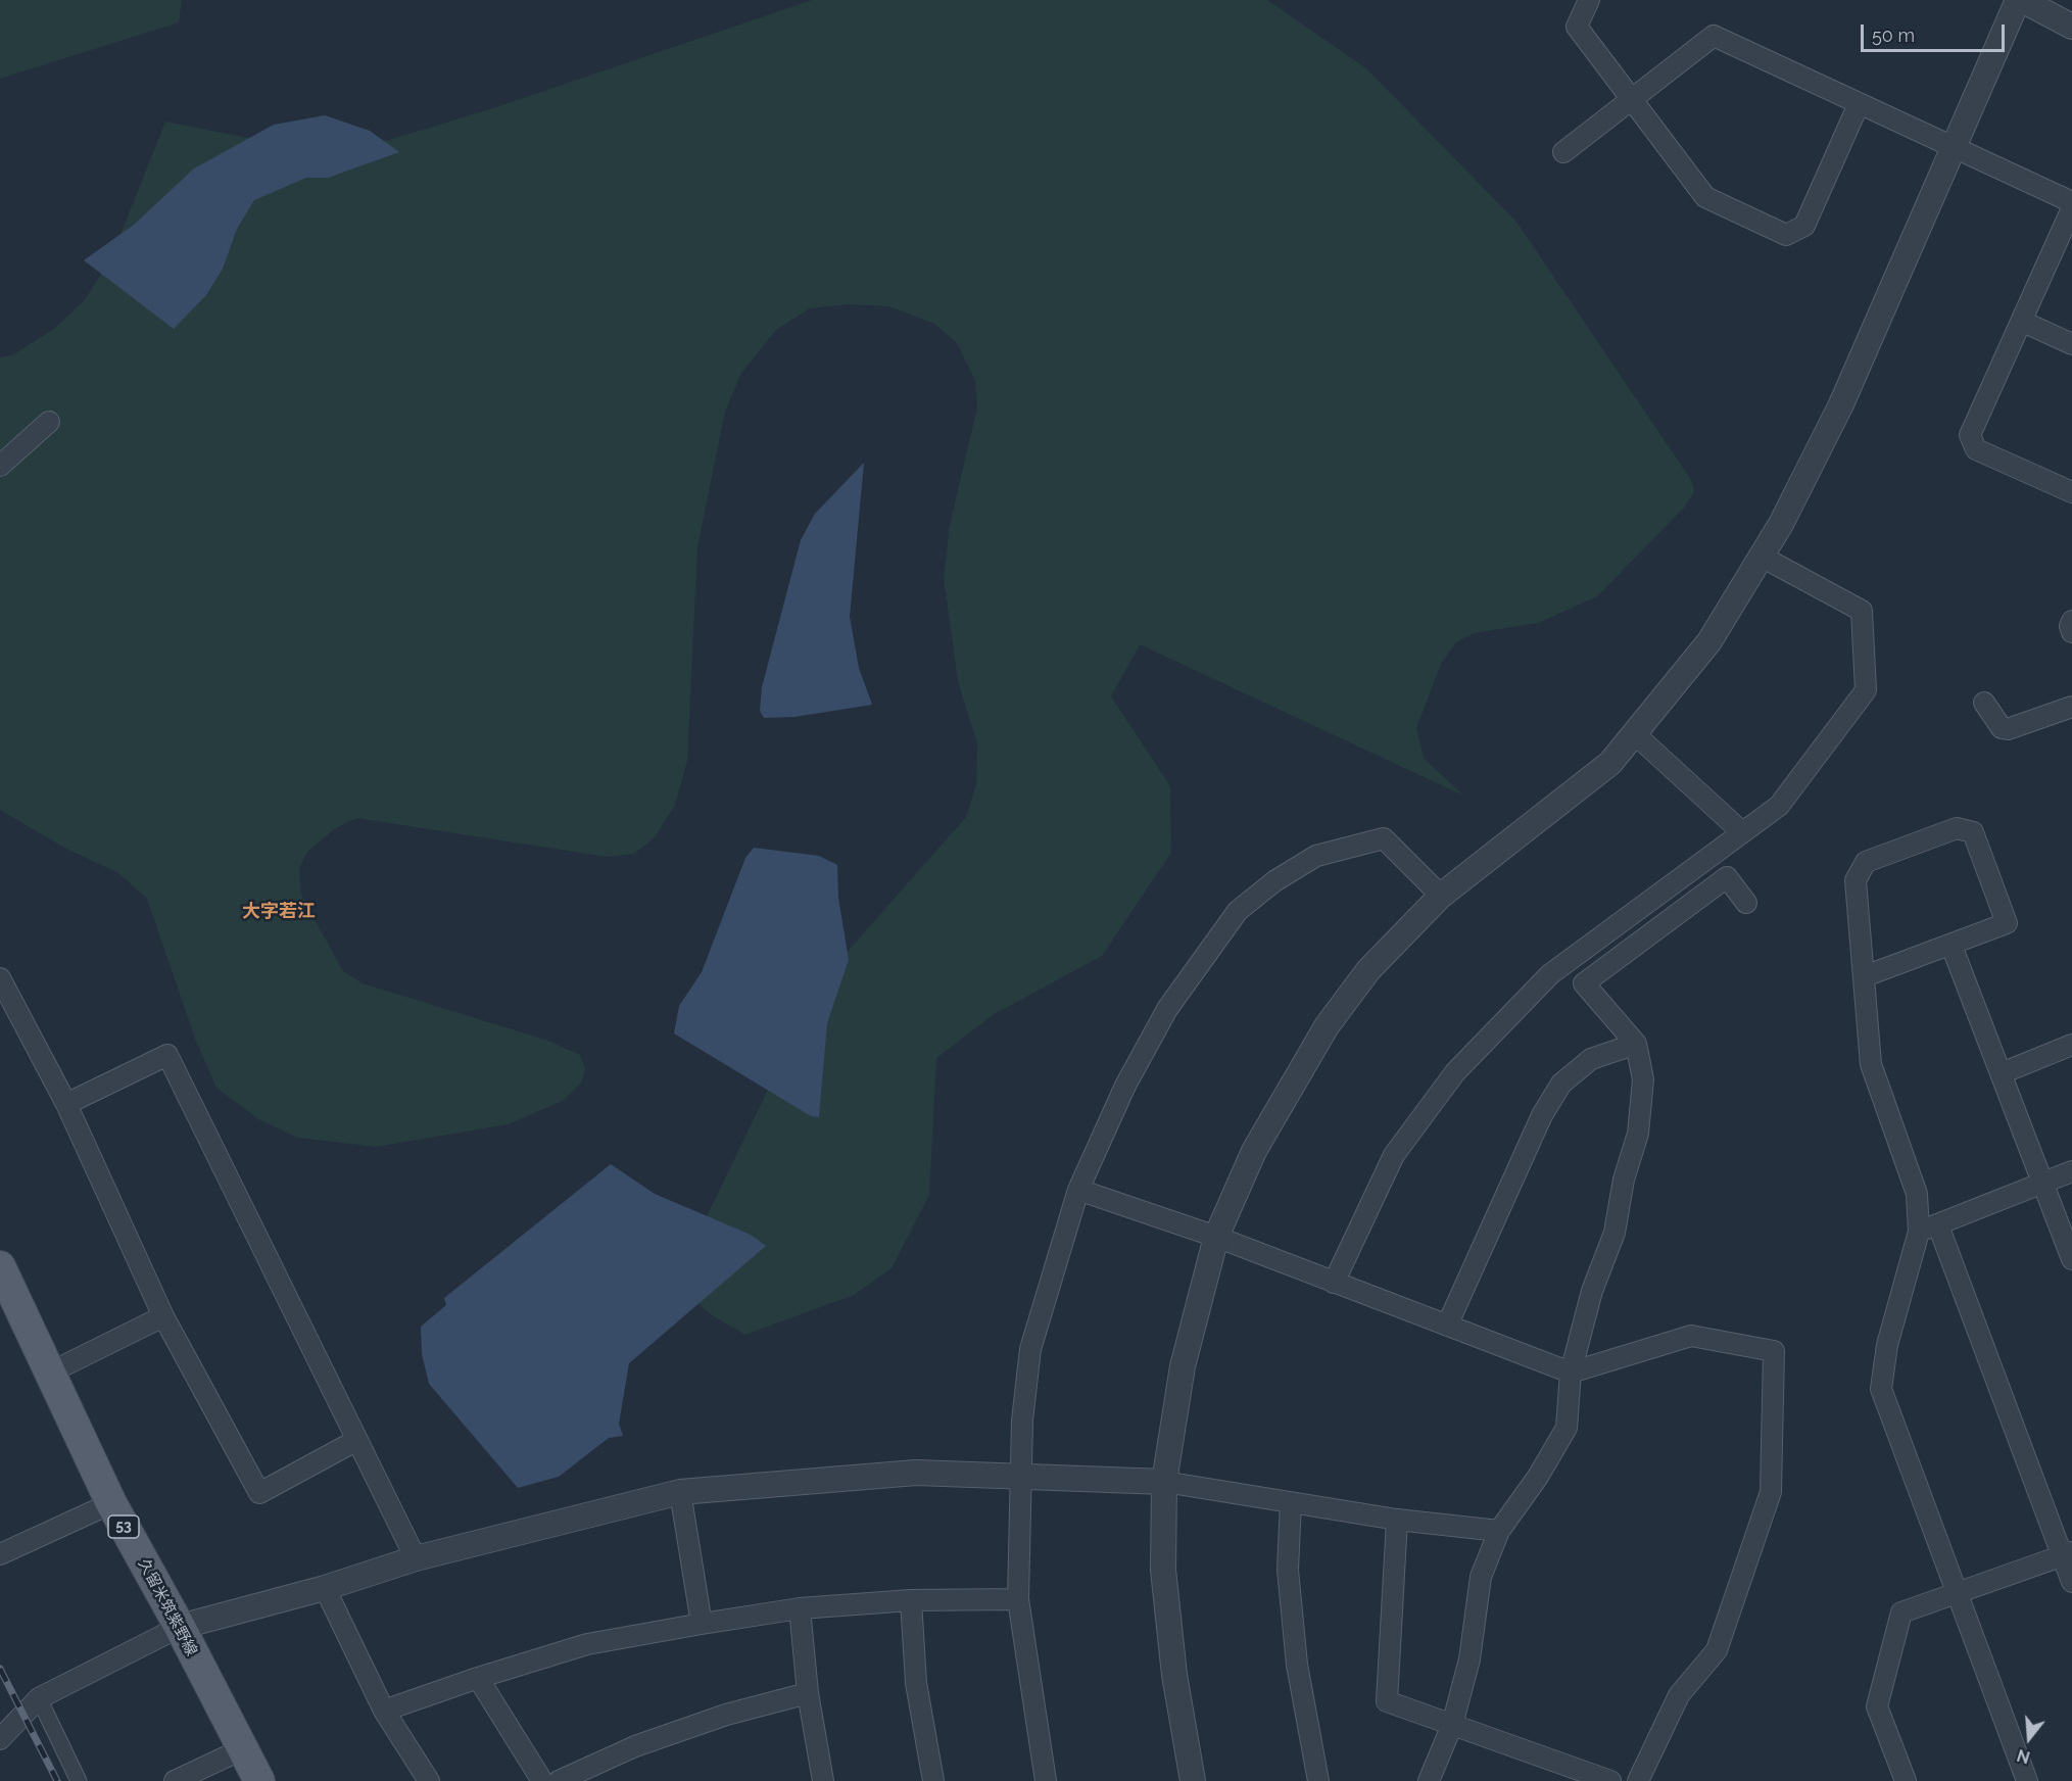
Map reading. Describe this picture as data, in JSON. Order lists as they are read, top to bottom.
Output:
{
  "streets": {
    "main road": ["53", "久留米筑紫野線"]
  },
  "districts": ["大字若江"],
  "scale_bar": "50 m",
  "north": "bottom"
}
